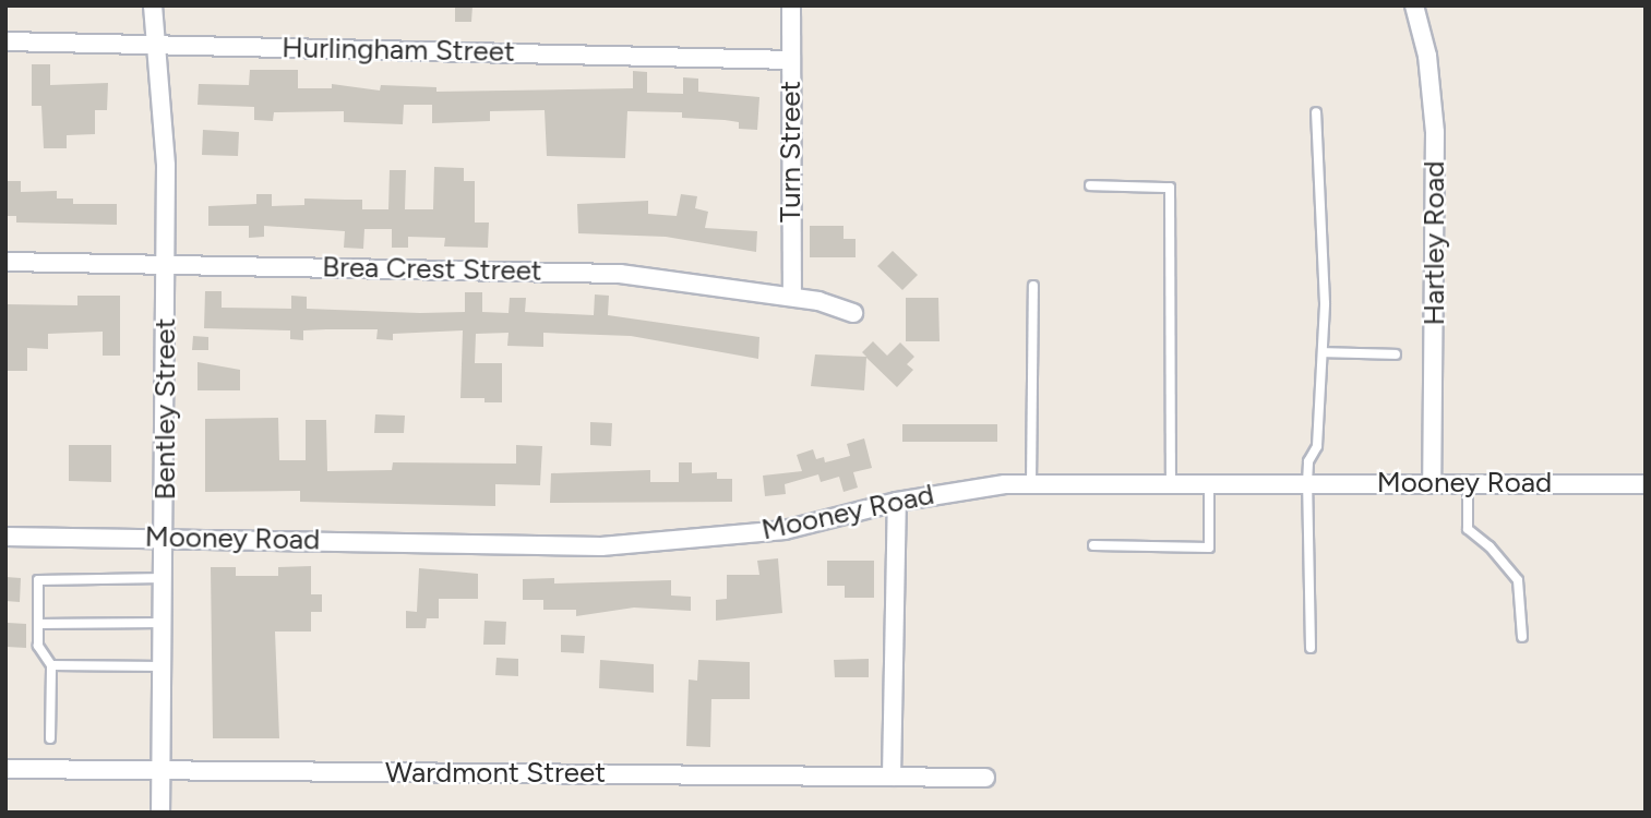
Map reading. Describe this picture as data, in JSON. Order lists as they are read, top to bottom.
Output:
{
  "streets": {
    "street": [
      "Hurlingham Street",
      "Turn Street",
      "Hartley Road",
      "Brea Crest Street",
      "Bentley Street",
      "Mooney Road",
      "Wardmont Street"
    ]
  },
  "crossings": [
    ["Hurlingham Street", "Turn Street"],
    ["Hurlingham Street", "Bentley Street"],
    ["Turn Street", "Brea Crest Street"],
    ["Hartley Road", "Mooney Road"],
    ["Brea Crest Street", "Bentley Street"],
    ["Bentley Street", "Mooney Road"],
    ["Bentley Street", "Wardmont Street"]
  ]
}
